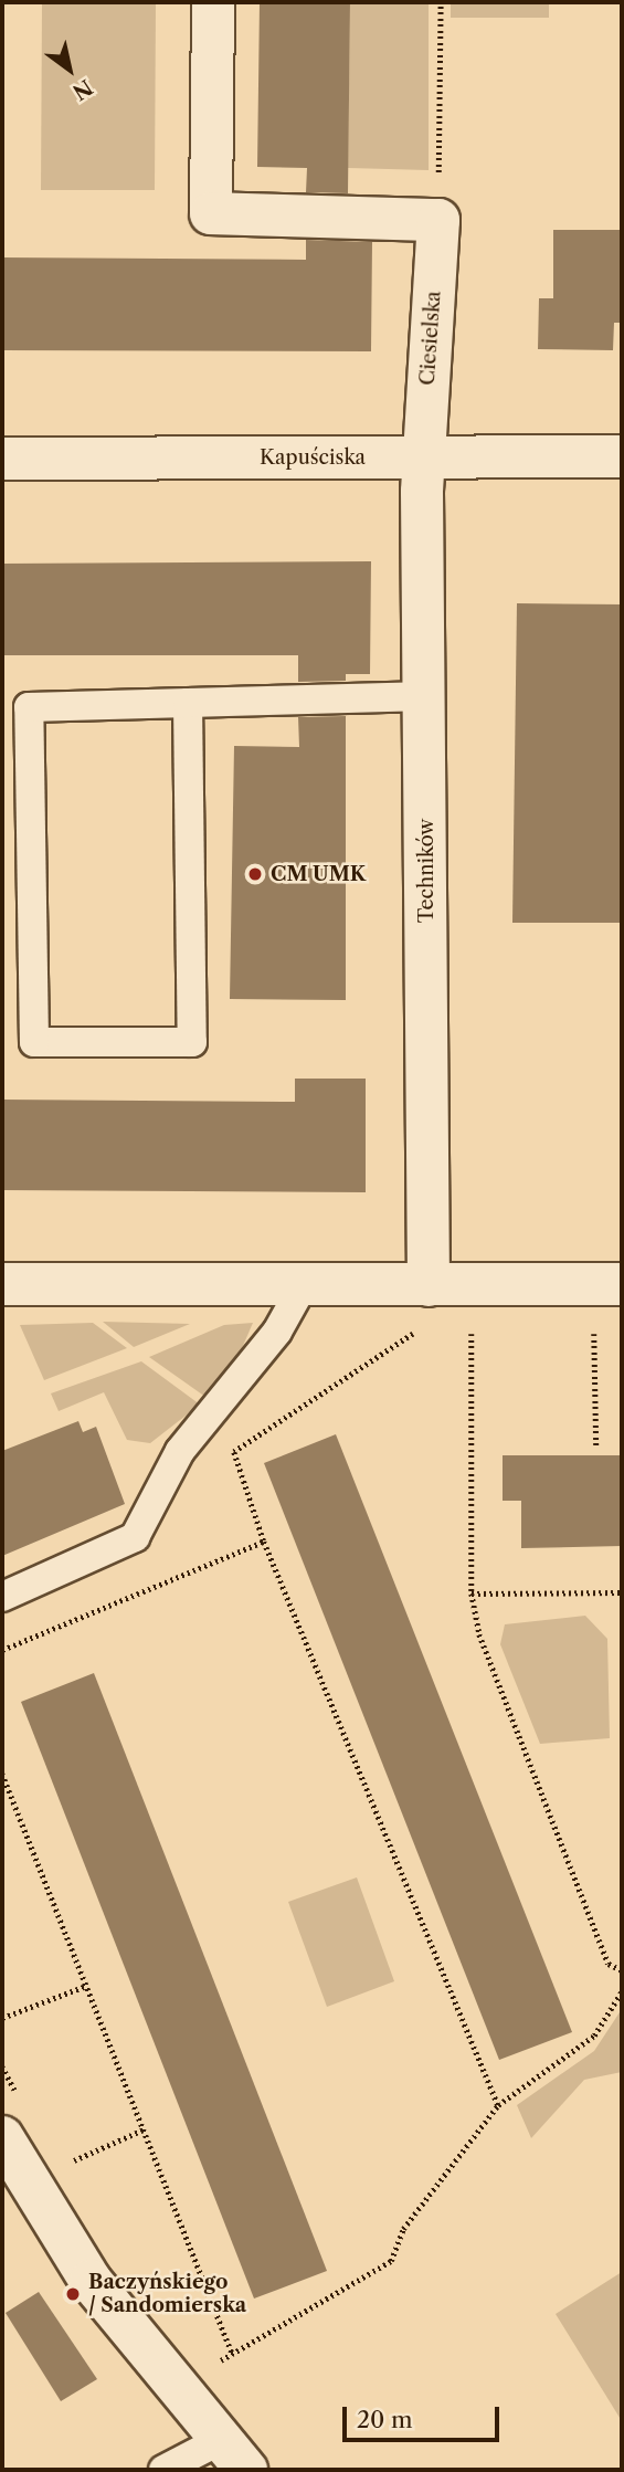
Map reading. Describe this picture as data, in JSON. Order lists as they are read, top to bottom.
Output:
{
  "streets": {
    "street": ["Ciesielska", "Kapuściska", "Techników"]
  },
  "crossings": [
    ["Ciesielska", "Kapuściska"],
    ["Ciesielska", "Techników"],
    ["Kapuściska", "Techników"]
  ],
  "places": ["CM UMK", "Baczyńskiego / Sandomierska"],
  "scale_bar": "20 m",
  "north": "bottom right"
}
